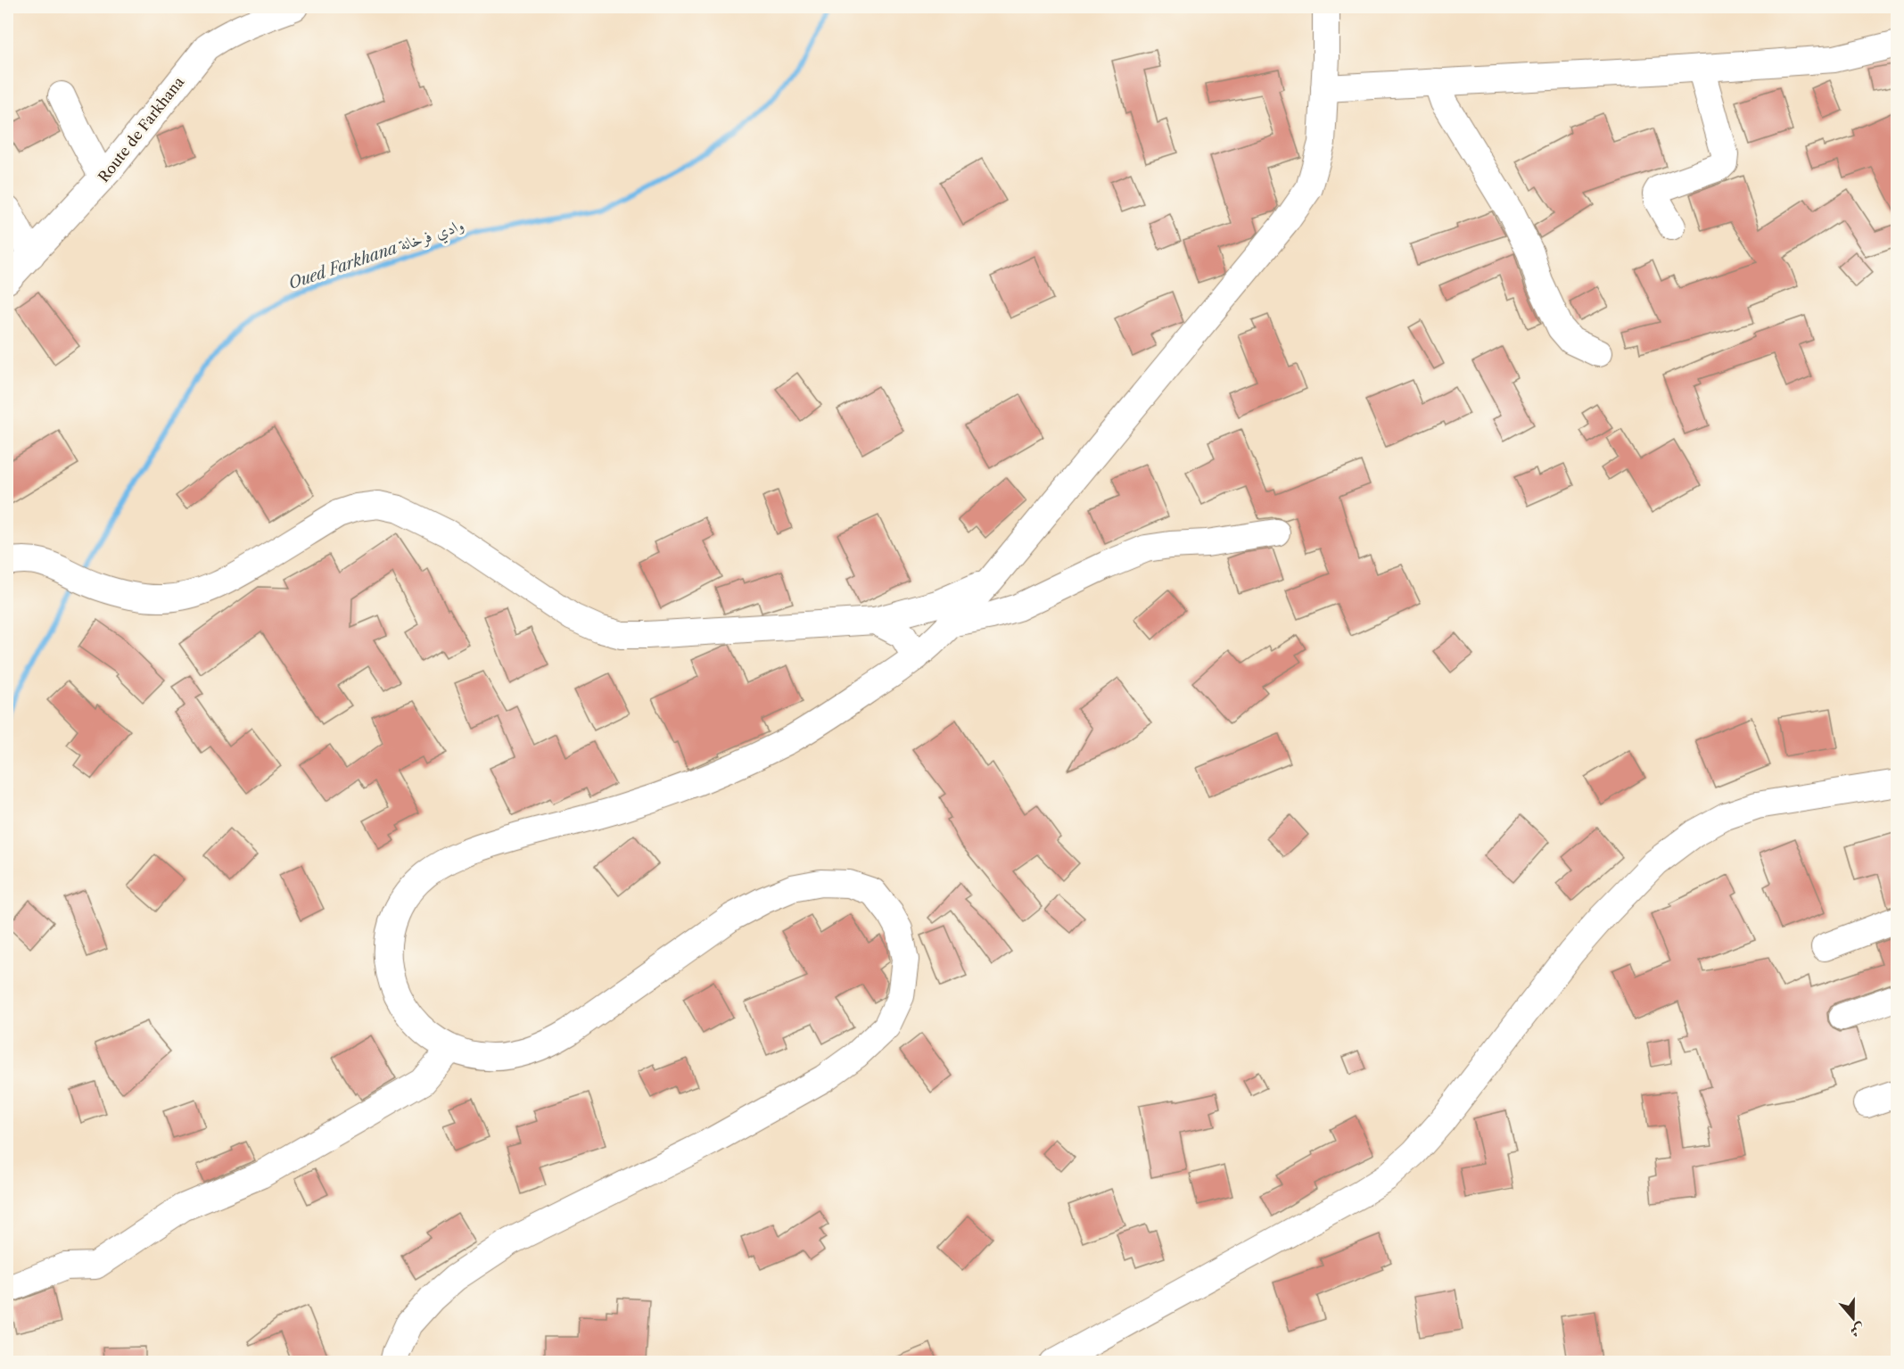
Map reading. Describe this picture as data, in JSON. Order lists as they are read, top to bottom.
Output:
{
  "streets": {
    "street": ["Route de Farkhana"]
  },
  "water": ["Oued Farkhana وادي فرخانة"],
  "north": "bottom"
}
